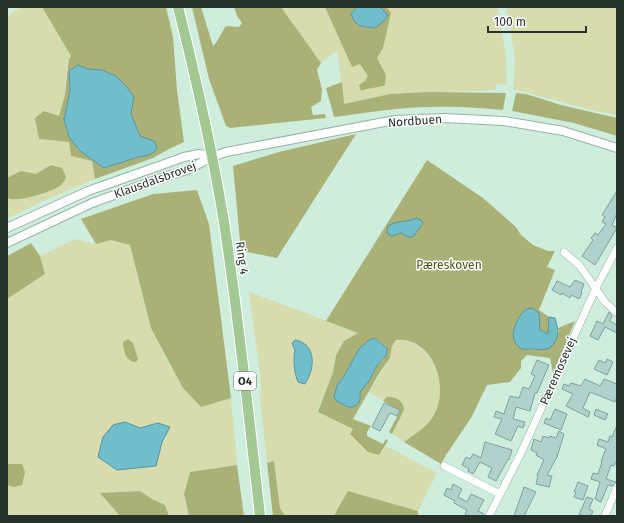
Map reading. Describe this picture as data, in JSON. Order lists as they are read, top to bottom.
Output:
{
  "streets": {
    "main road": ["Ring 4", "O4"],
    "street": ["Nordbuen", "Klausdalsbrovej", "Pæremosevej"]
  },
  "crossings": [
    ["Nordbuen", "Klausdalsbrovej"],
    ["Nordbuen", "Ring 4"],
    ["Klausdalsbrovej", "Ring 4"]
  ],
  "parks": ["Pæreskoven"],
  "scale_bar": "100 m"
}
